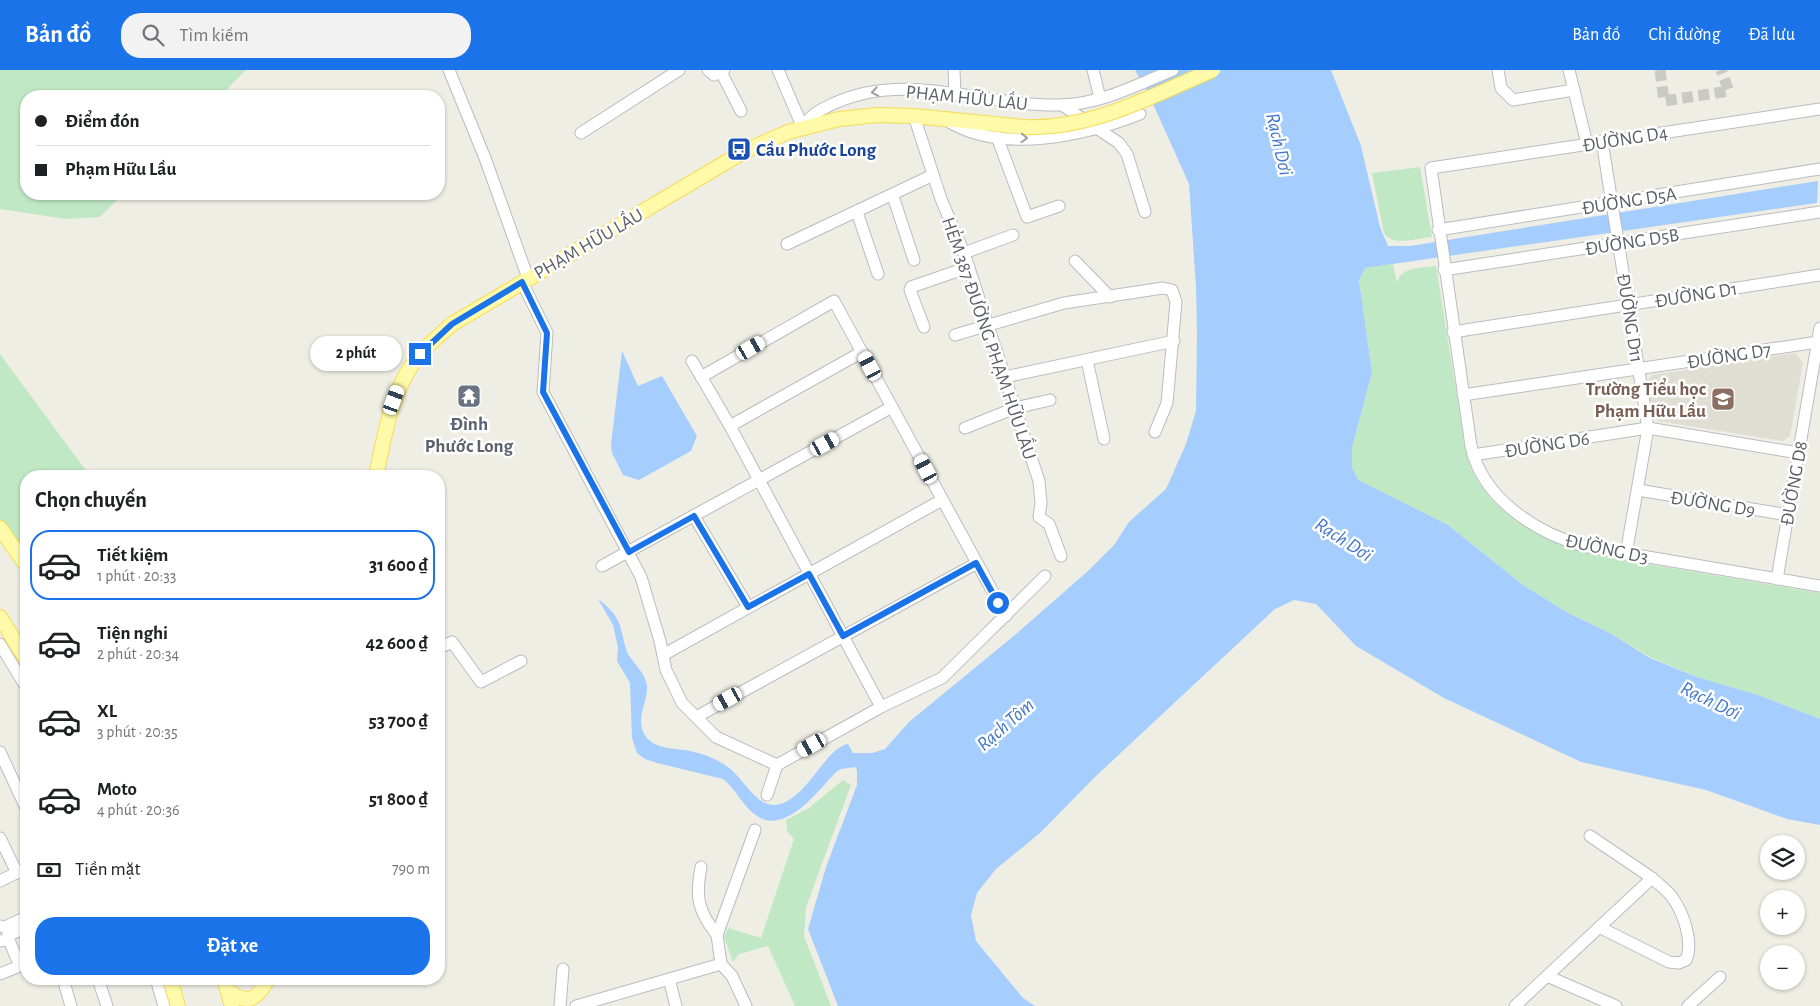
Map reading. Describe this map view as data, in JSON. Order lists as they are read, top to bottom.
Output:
{
  "streets": {
    "main road": ["PHẠM HỮU LẦU"],
    "street": [
      "ĐƯỜNG D4",
      "ĐƯỜNG D5A",
      "ĐƯỜNG D5B",
      "ĐƯỜNG D1",
      "ĐƯỜNG D11",
      "HẺM 387 ĐƯỜNG PHẠM HỮU LẦU",
      "ĐƯỜNG D7",
      "ĐƯỜNG D6",
      "ĐƯỜNG D8",
      "ĐƯỜNG D9",
      "ĐƯỜNG D3"
    ]
  },
  "crossings": [
    ["PHẠM HỮU LẦU", "HẺM 387 ĐƯỜNG PHẠM HỮU LẦU"],
    ["ĐƯỜNG D4", "ĐƯỜNG D5A"],
    ["ĐƯỜNG D4", "ĐƯỜNG D11"],
    ["ĐƯỜNG D4", "ĐƯỜNG D3"],
    ["ĐƯỜNG D5A", "ĐƯỜNG D11"],
    ["ĐƯỜNG D5A", "ĐƯỜNG D3"],
    ["ĐƯỜNG D5B", "ĐƯỜNG D11"],
    ["ĐƯỜNG D5B", "ĐƯỜNG D3"],
    ["ĐƯỜNG D1", "ĐƯỜNG D11"],
    ["ĐƯỜNG D1", "ĐƯỜNG D3"],
    ["ĐƯỜNG D11", "ĐƯỜNG D7"],
    ["ĐƯỜNG D11", "ĐƯỜNG D6"],
    ["ĐƯỜNG D11", "ĐƯỜNG D9"],
    ["ĐƯỜNG D11", "ĐƯỜNG D3"],
    ["ĐƯỜNG D7", "ĐƯỜNG D8"],
    ["ĐƯỜNG D7", "ĐƯỜNG D3"],
    ["ĐƯỜNG D6", "ĐƯỜNG D8"],
    ["ĐƯỜNG D6", "ĐƯỜNG D3"],
    ["ĐƯỜNG D8", "ĐƯỜNG D9"],
    ["ĐƯỜNG D8", "ĐƯỜNG D3"]
  ],
  "water": ["Rạch Dơi", "Rạch Tôm"],
  "places": {
    "bus stop": ["Cầu Phước Long"],
    "temple": ["Đình Phước Long"],
    "school or university": ["Trường Tiểu học Phạm Hữu Lầu"]
  },
  "page": {
    "header": "Bản đồ",
    "search": "Tìm kiếm",
    "nav": ["Bản đồ", "Chỉ đường", "Đã lưu"],
    "banner": ["Điểm đón", "Phạm Hữu Lầu"],
    "bubble": "2 phút",
    "heading": "Chọn chuyến",
    "list": [
      {
        "name": "Tiết kiệm",
        "note": "1 phút · 20:33",
        "value": "31 600 ₫"
      },
      {
        "name": "Tiện nghi",
        "note": "2 phút · 20:34",
        "value": "42 600 ₫"
      },
      {
        "name": "XL",
        "note": "3 phút · 20:35",
        "value": "53 700 ₫"
      },
      {
        "name": "Moto",
        "note": "4 phút · 20:36",
        "value": "51 800 ₫"
      }
    ],
    "map_buttons": ["+", "−"],
    "pay": ["Tiền mặt", "790 m"],
    "buttons": "Đặt xe"
  }
}
